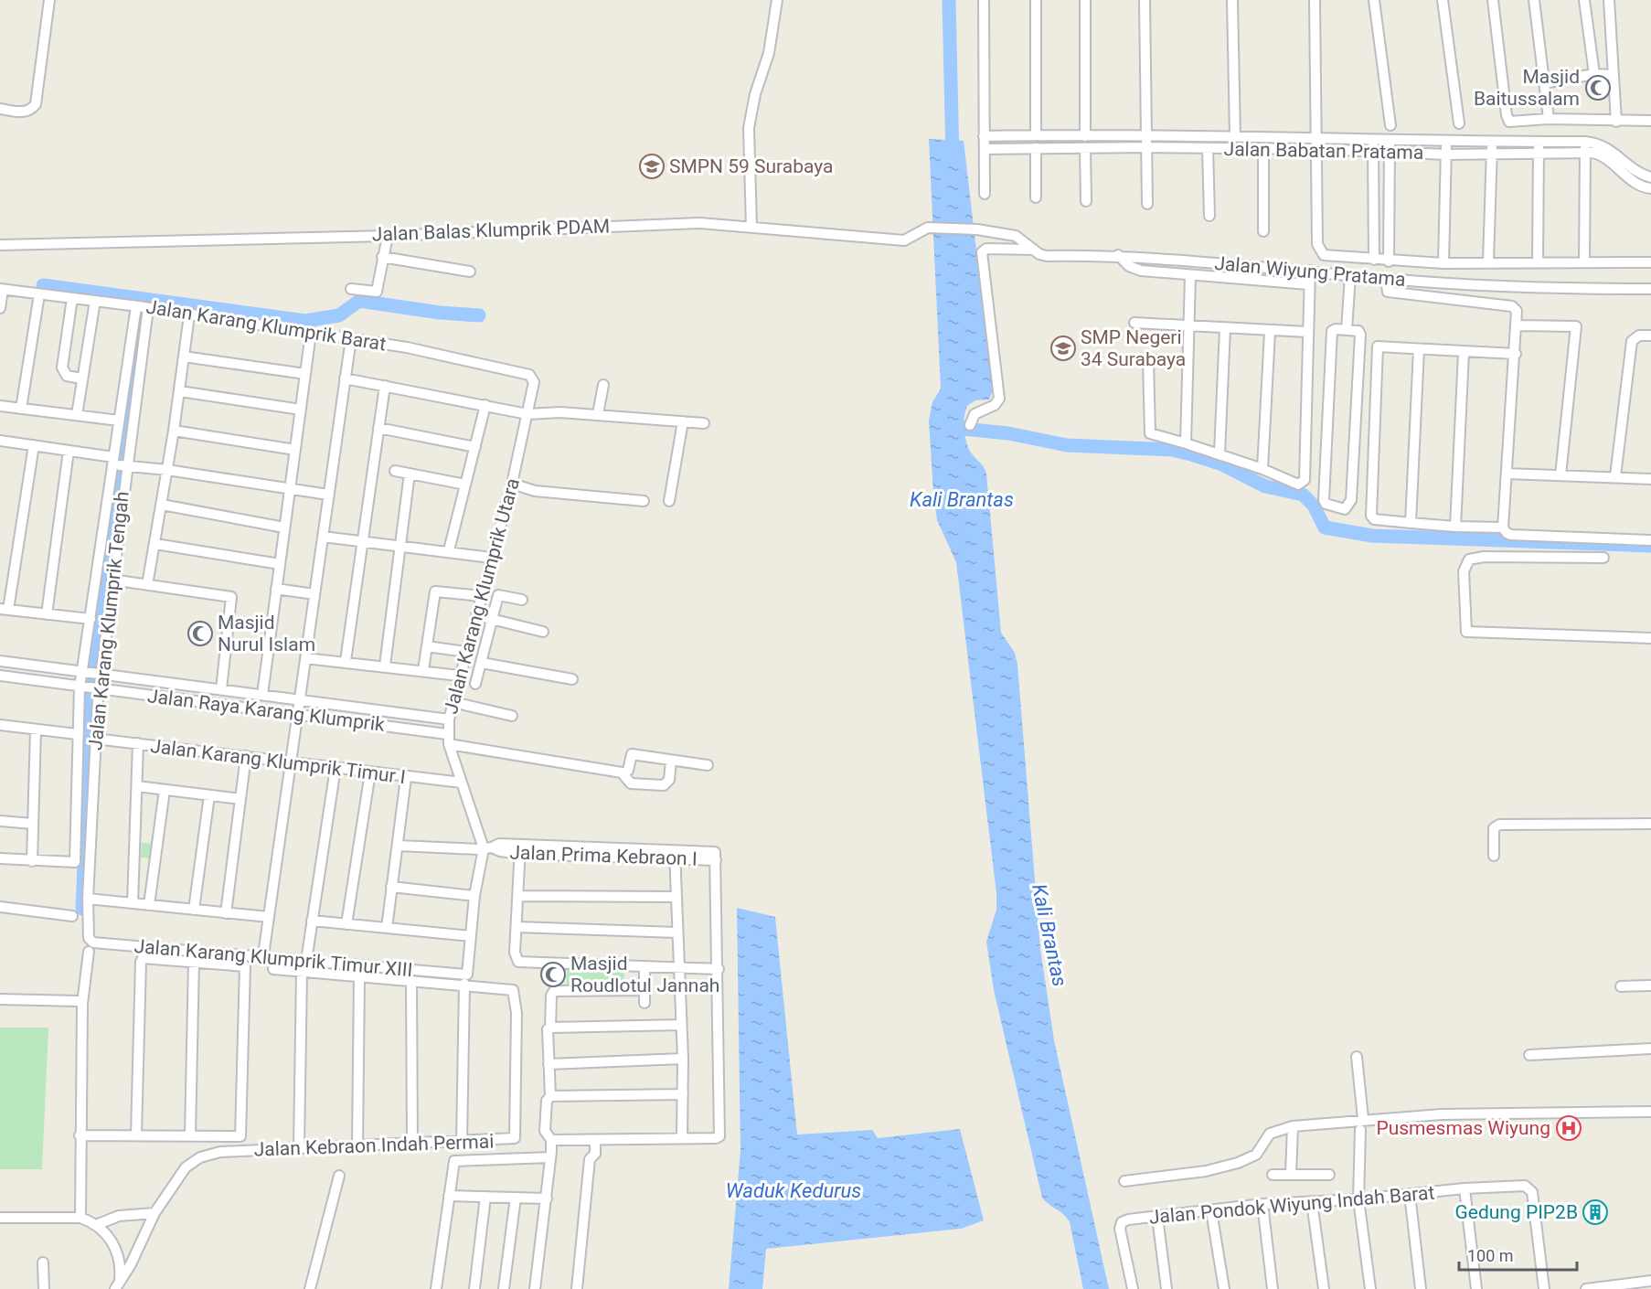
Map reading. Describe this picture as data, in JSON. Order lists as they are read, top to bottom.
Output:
{
  "streets": {
    "street": [
      "Jalan Babatan Pratama",
      "Jalan Balas Klumprik PDAM",
      "Jalan Wiyung Pratama",
      "Jalan Karang Klumprik Barat",
      "Jalan Karang Klumprik Utara",
      "Jalan Karang Klumprik Tengah",
      "Jalan Raya Karang Klumprik",
      "Jalan Karang Klumprik Timur I",
      "Jalan Prima Kebraon I",
      "Jalan Karang Klumprik Timur XIII",
      "Jalan Kebraon Indah Permai",
      "Jalan Pondok Wiyung Indah Barat"
    ]
  },
  "crossings": [
    ["Jalan Babatan Pratama", "Jalan Wiyung Pratama"],
    ["Jalan Balas Klumprik PDAM", "Jalan Wiyung Pratama"],
    ["Jalan Karang Klumprik Barat", "Jalan Karang Klumprik Utara"],
    ["Jalan Karang Klumprik Barat", "Jalan Karang Klumprik Tengah"],
    ["Jalan Karang Klumprik Utara", "Jalan Raya Karang Klumprik"],
    ["Jalan Karang Klumprik Utara", "Jalan Karang Klumprik Timur I"],
    ["Jalan Karang Klumprik Utara", "Jalan Prima Kebraon I"],
    ["Jalan Karang Klumprik Utara", "Jalan Karang Klumprik Timur XIII"],
    ["Jalan Karang Klumprik Utara", "Jalan Kebraon Indah Permai"],
    ["Jalan Karang Klumprik Tengah", "Jalan Raya Karang Klumprik"],
    ["Jalan Karang Klumprik Tengah", "Jalan Karang Klumprik Timur I"],
    ["Jalan Karang Klumprik Tengah", "Jalan Karang Klumprik Timur XIII"],
    ["Jalan Prima Kebraon I", "Jalan Kebraon Indah Permai"],
    ["Jalan Karang Klumprik Timur XIII", "Jalan Kebraon Indah Permai"]
  ],
  "water": ["Kali Brantas", "Waduk Kedurus"],
  "places": {
    "mosque": ["Masjid Baitussalam", "Masjid Nurul Islam", "Masjid Roudlotul Jannah"],
    "school or university": ["SMPN 59 Surabaya", "SMP Negeri 34 Surabaya"],
    "hospital": ["Pusmesmas Wiyung"],
    "building": ["Gedung PIP2B"]
  },
  "scale_bar": "100 m"
}
